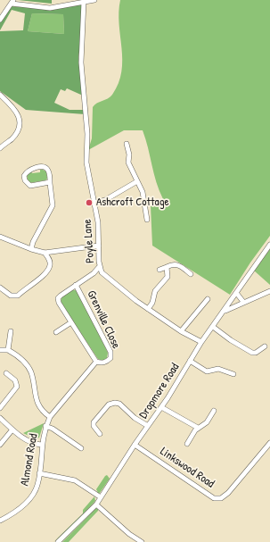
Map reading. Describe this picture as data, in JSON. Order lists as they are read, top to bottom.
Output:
{
  "streets": {
    "street": [
      "Poyle Lane",
      "Grenville Close",
      "Dropmore Road",
      "Almond Road",
      "Linkswood Road"
    ]
  },
  "crossings": [
    ["Poyle Lane", "Grenville Close"],
    ["Poyle Lane", "Dropmore Road"],
    ["Grenville Close", "Almond Road"],
    ["Dropmore Road", "Linkswood Road"]
  ],
  "places": ["Ashcroft Cottage"]
}
